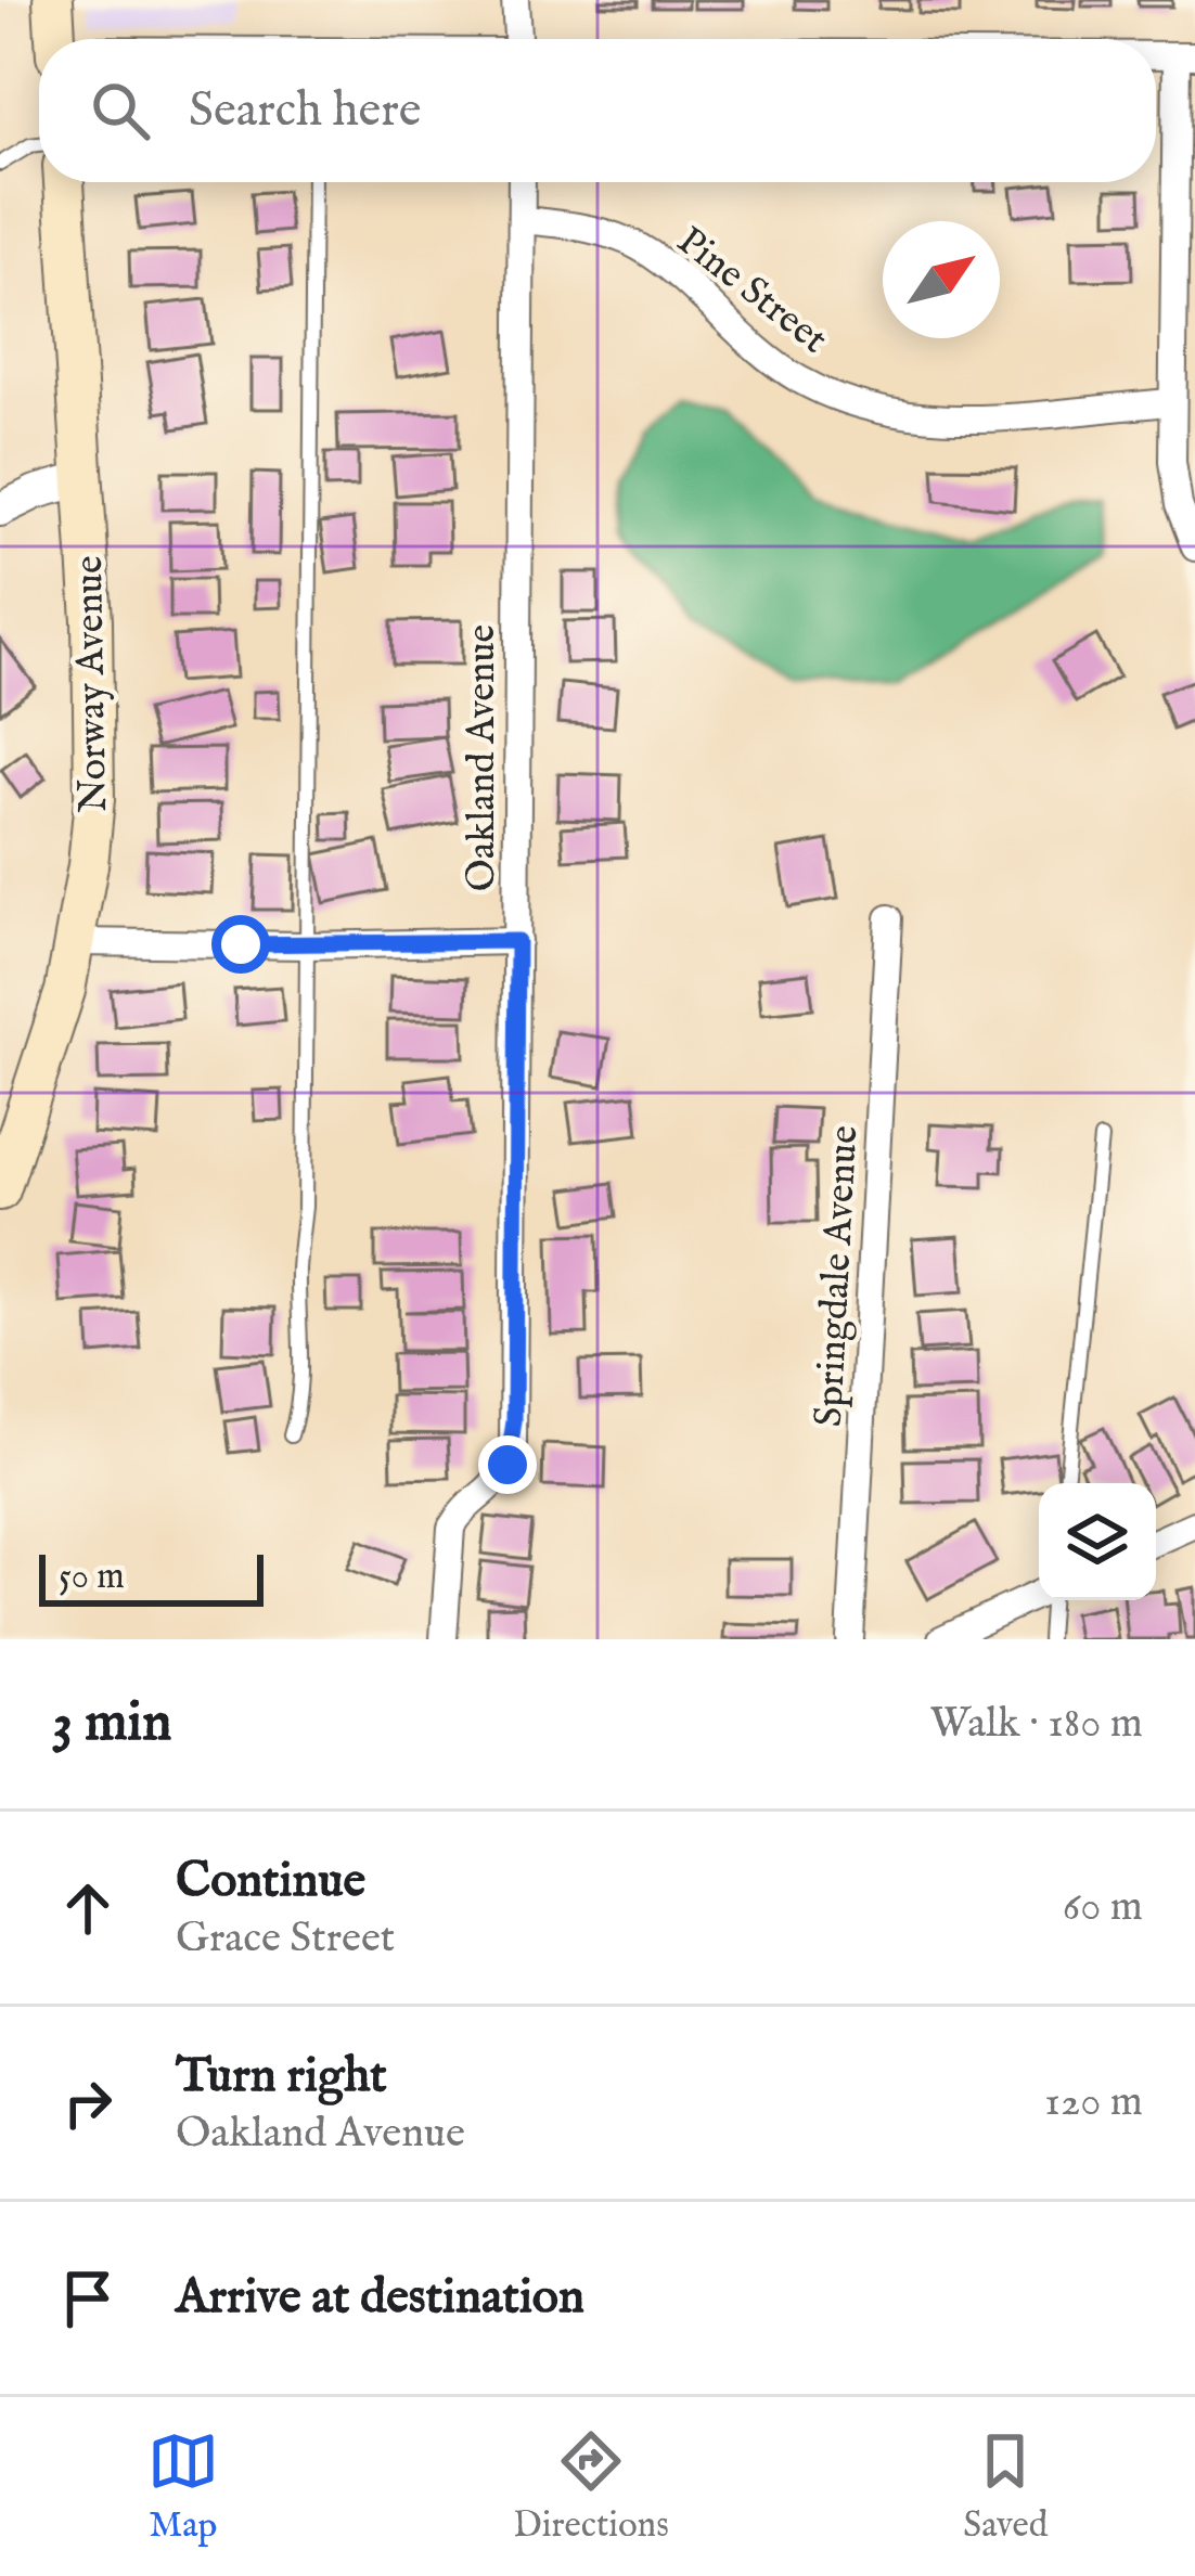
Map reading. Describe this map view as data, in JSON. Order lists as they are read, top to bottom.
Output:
{
  "streets": {
    "main road": ["Norway Avenue"],
    "street": ["Pine Street", "Oakland Avenue", "Springdale Avenue"]
  },
  "crossings": [
    ["Pine Street", "Oakland Avenue"]
  ],
  "scale_bar": "50 m",
  "north": "top right",
  "page": {
    "search": "Search here",
    "scale": "50 m",
    "heading": ["3 min", "Walk · 180 m"],
    "list": [
      ["Continue", "Grace Street", "60 m"],
      ["Turn right", "Oakland Avenue", "120 m"],
      "Arrive at destination"
    ],
    "nav": ["Map", "Directions", "Saved"]
  }
}
